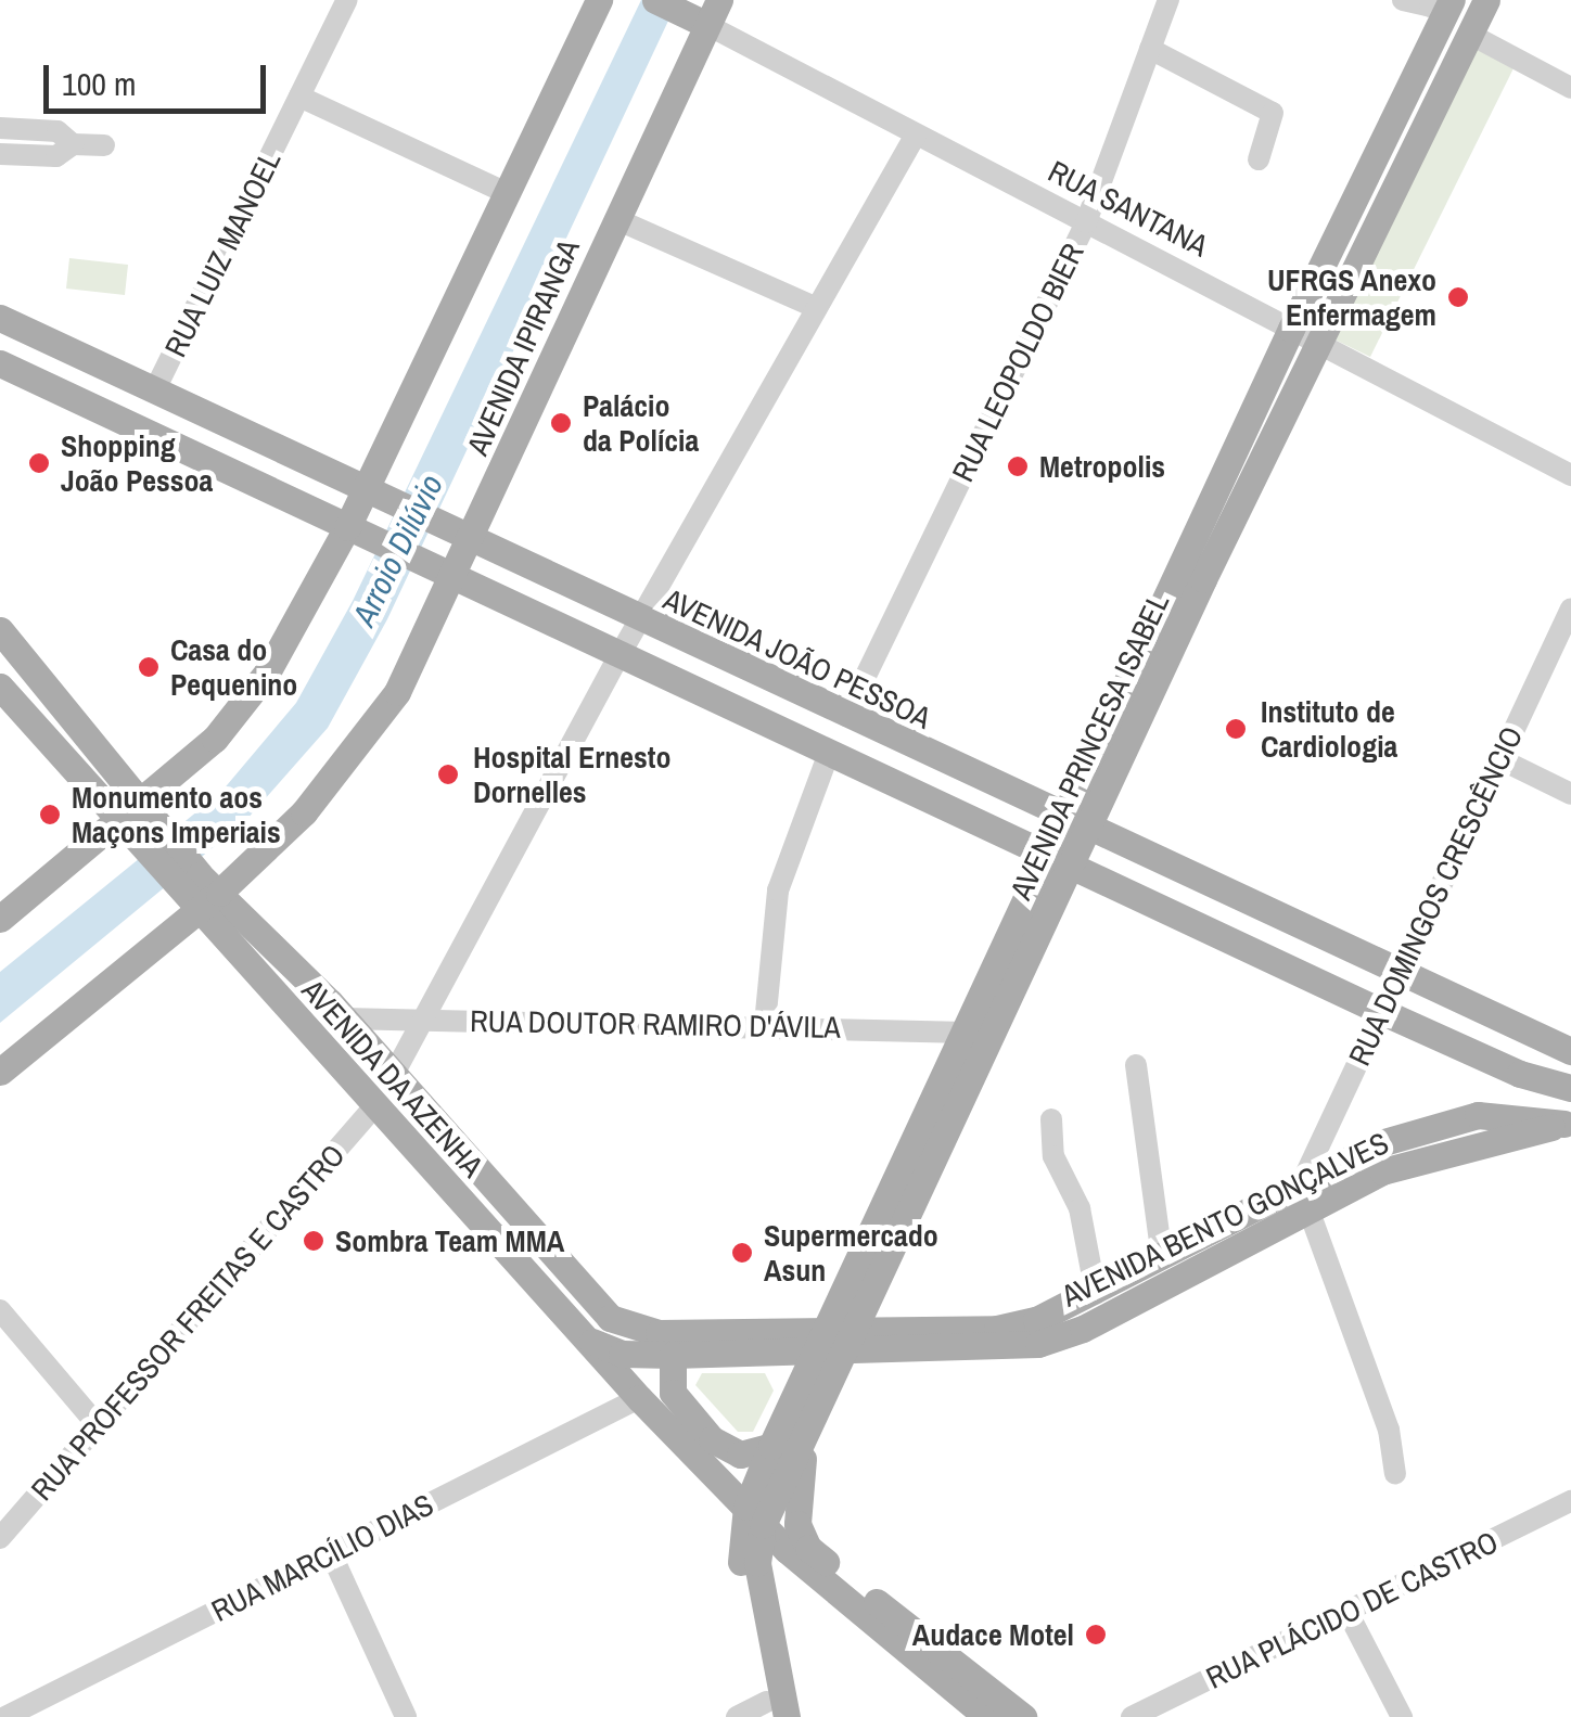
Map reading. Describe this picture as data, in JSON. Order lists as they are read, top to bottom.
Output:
{
  "streets": {
    "main road": [
      "RUA SANTANA",
      "AVENIDA IPIRANGA",
      "AVENIDA JOÃO PESSOA",
      "AVENIDA PRINCESA ISABEL",
      "AVENIDA DA AZENHA",
      "AVENIDA BENTO GONÇALVES"
    ],
    "street": [
      "RUA LUIZ MANOEL",
      "RUA LEOPOLDO BIER",
      "RUA DOMINGOS CRESCÊNCIO",
      "RUA DOUTOR RAMIRO D'ÁVILA",
      "RUA PROFESSOR FREITAS E CASTRO",
      "RUA MARCÍLIO DIAS",
      "RUA PLÁCIDO DE CASTRO"
    ]
  },
  "crossings": [
    ["RUA SANTANA", "AVENIDA IPIRANGA"],
    ["RUA SANTANA", "RUA LEOPOLDO BIER"],
    ["RUA SANTANA", "AVENIDA PRINCESA ISABEL"],
    ["RUA LUIZ MANOEL", "AVENIDA JOÃO PESSOA"],
    ["AVENIDA IPIRANGA", "AVENIDA JOÃO PESSOA"],
    ["AVENIDA IPIRANGA", "AVENIDA DA AZENHA"],
    ["RUA LEOPOLDO BIER", "AVENIDA JOÃO PESSOA"],
    ["AVENIDA JOÃO PESSOA", "AVENIDA PRINCESA ISABEL"],
    ["AVENIDA JOÃO PESSOA", "RUA DOMINGOS CRESCÊNCIO"],
    ["AVENIDA PRINCESA ISABEL", "RUA DOUTOR RAMIRO D'ÁVILA"],
    ["AVENIDA PRINCESA ISABEL", "AVENIDA DA AZENHA"],
    ["AVENIDA PRINCESA ISABEL", "AVENIDA BENTO GONÇALVES"],
    ["RUA DOMINGOS CRESCÊNCIO", "AVENIDA BENTO GONÇALVES"],
    ["RUA DOUTOR RAMIRO D'ÁVILA", "AVENIDA DA AZENHA"],
    ["AVENIDA DA AZENHA", "AVENIDA BENTO GONÇALVES"],
    ["AVENIDA DA AZENHA", "RUA PROFESSOR FREITAS E CASTRO"],
    ["AVENIDA DA AZENHA", "RUA MARCÍLIO DIAS"]
  ],
  "water": ["Arroio Dilúvio"],
  "places": [
    "UFRGS Anexo Enfermagem",
    "Palácio da Polícia",
    "Shopping João Pessoa",
    "Metropolis",
    "Casa do Pequenino",
    "Instituto de Cardiologia",
    "Hospital Ernesto Dornelles",
    "Monumento aos Maçons Imperiais",
    "Sombra Team MMA",
    "Supermercado Asun",
    "Audace Motel"
  ],
  "scale_bar": "100 m"
}
